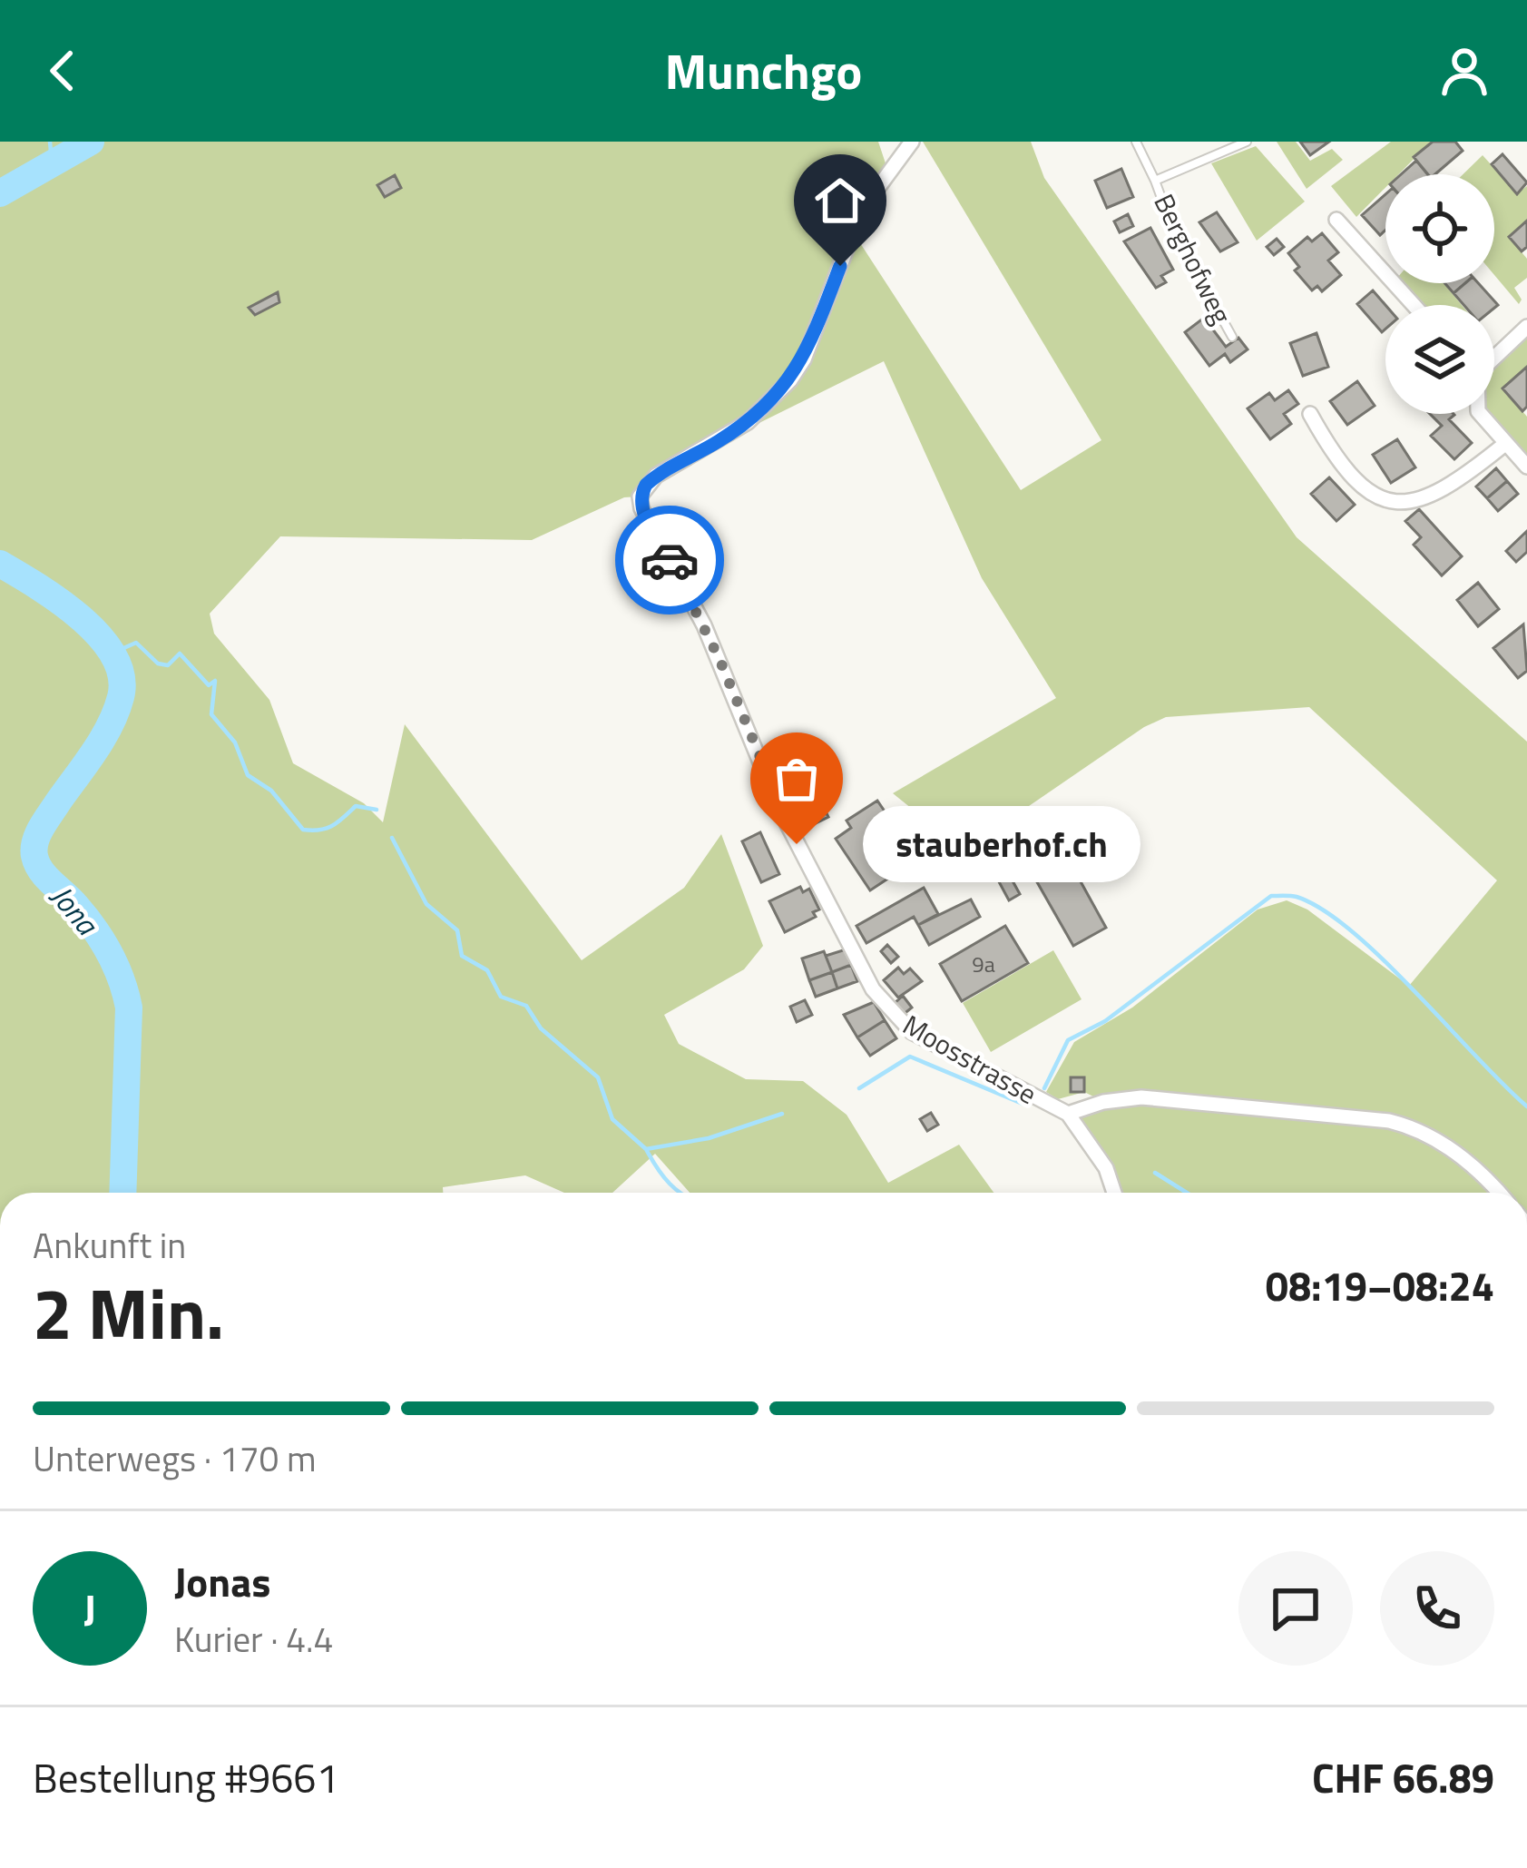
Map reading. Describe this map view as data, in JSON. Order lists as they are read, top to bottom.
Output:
{
  "streets": {
    "street": ["Moosstrasse"],
    "lane": ["Berghofweg"]
  },
  "water": ["Jona"],
  "places": ["stauberhof.ch"],
  "house_numbers": ["9a"],
  "page": {
    "header": "Munchgo",
    "bubble": "stauberhof.ch",
    "heading": ["2 Min.", "Ankunft in", "08:19–08:24"],
    "panel": [
      "Jonas",
      "Kurier · 4.4",
      "Bestellung #9661",
      "CHF 66.89"
    ],
    "bar": "Unterwegs · 170 m",
    "round": "J"
  }
}
